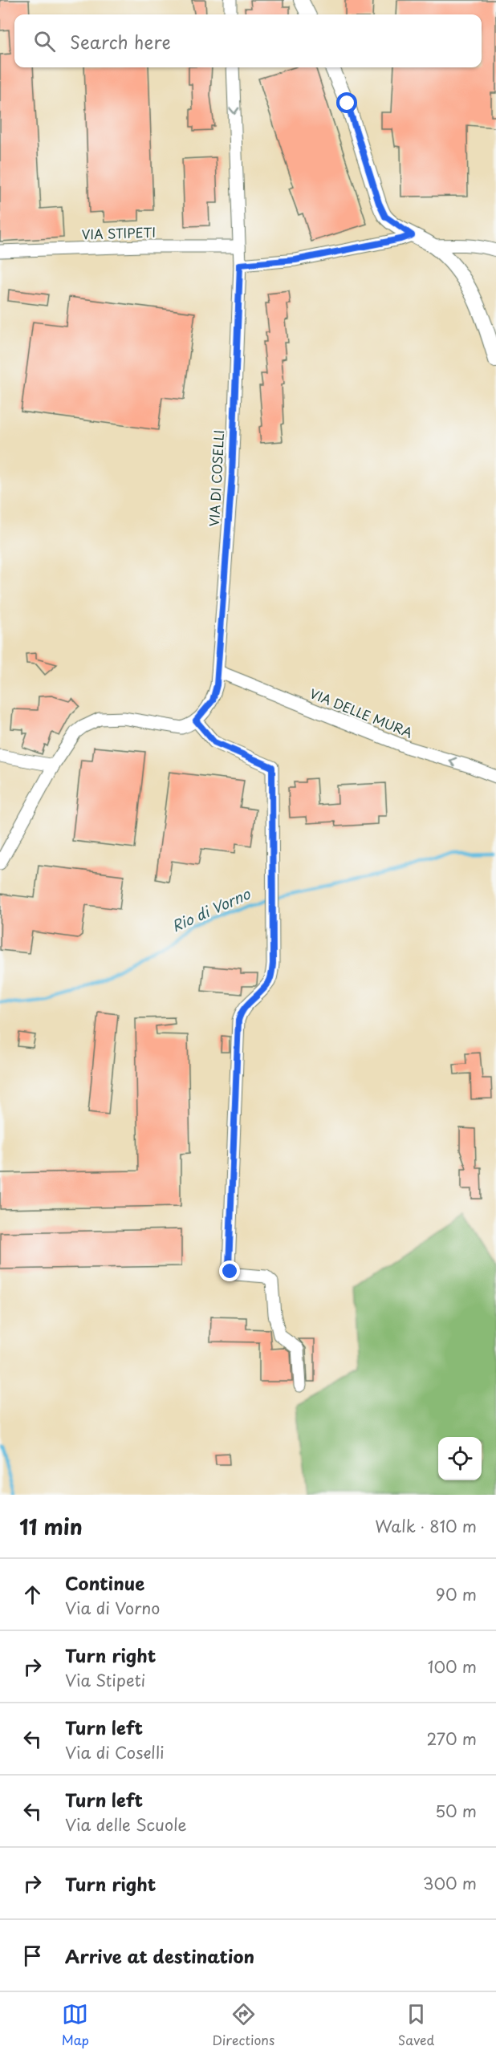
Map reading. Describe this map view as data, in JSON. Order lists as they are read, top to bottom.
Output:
{
  "streets": {
    "street": ["VIA STIPETI", "VIA DI COSELLI", "VIA DELLE MURA"]
  },
  "crossings": [
    ["VIA STIPETI", "VIA DI COSELLI"],
    ["VIA DI COSELLI", "VIA DELLE MURA"]
  ],
  "one_way": ["VIA DELLE MURA"],
  "water": ["Rio di Vorno"],
  "page": {
    "search": "Search here",
    "heading": ["11 min", "Walk · 810 m"],
    "list": [
      ["Continue", "Via di Vorno", "90 m"],
      ["Turn right", "Via Stipeti", "100 m"],
      ["Turn left", "Via di Coselli", "270 m"],
      ["Turn left", "Via delle Scuole", "50 m"],
      ["Turn right", "300 m"],
      "Arrive at destination"
    ],
    "nav": ["Map", "Directions", "Saved"]
  }
}
